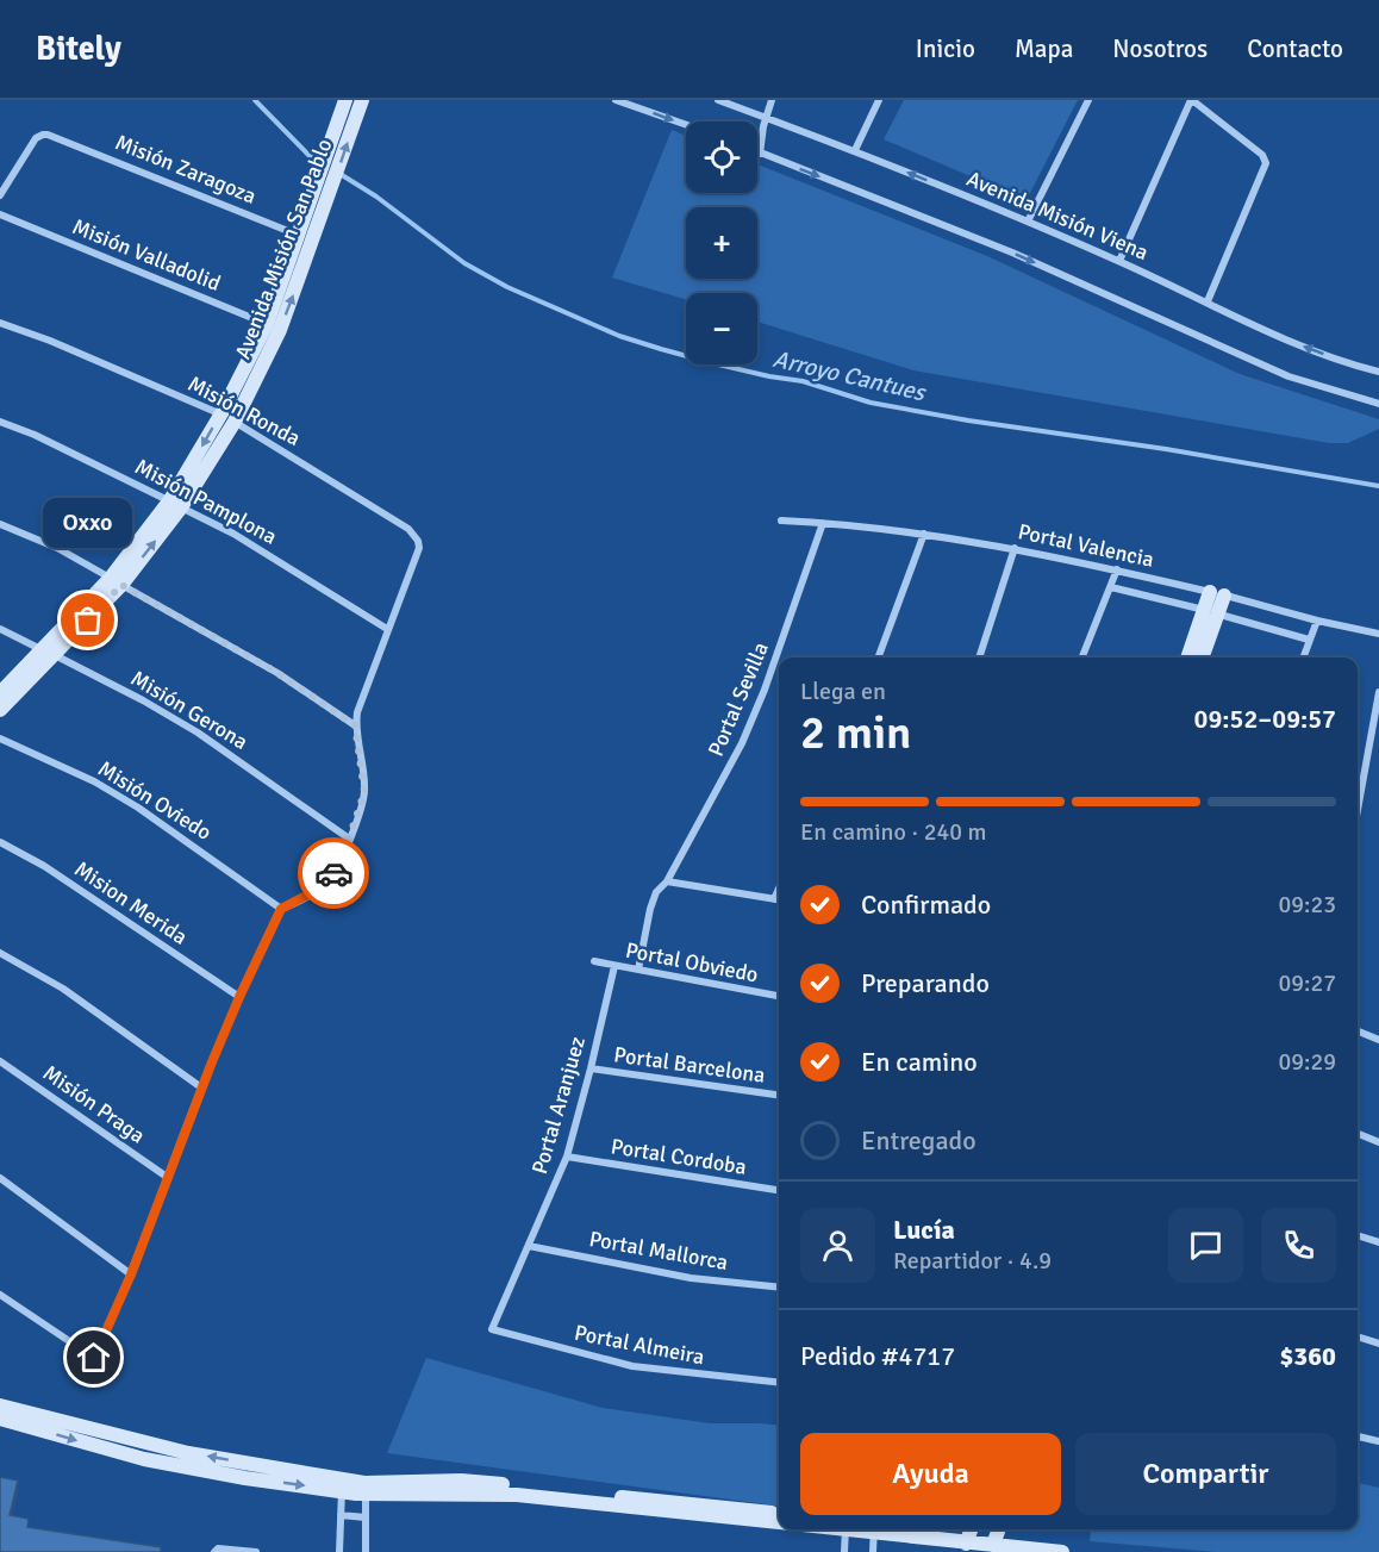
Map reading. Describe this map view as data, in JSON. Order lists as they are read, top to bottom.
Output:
{
  "streets": {
    "main road": ["Avenida Misión San Pablo"],
    "street": [
      "Misión Zaragoza",
      "Avenida Misión Viena",
      "Misión Valladolid",
      "Misión Ronda",
      "Misión Pamplona",
      "Portal Valencia",
      "Portal Sevilla",
      "Misión Gerona",
      "Misión Oviedo",
      "Mision Merida",
      "Portal Obviedo",
      "Portal Barcelona",
      "Misión Praga",
      "Portal Aranjuez",
      "Portal Cordoba",
      "Portal Mallorca",
      "Portal Almeira"
    ]
  },
  "crossings": [
    ["Misión Zaragoza", "Avenida Misión San Pablo"],
    ["Avenida Misión San Pablo", "Misión Valladolid"],
    ["Avenida Misión San Pablo", "Misión Ronda"],
    ["Avenida Misión San Pablo", "Misión Pamplona"],
    ["Avenida Misión San Pablo", "Misión Gerona"],
    ["Misión Ronda", "Misión Pamplona"],
    ["Portal Valencia", "Portal Sevilla"],
    ["Portal Sevilla", "Portal Obviedo"],
    ["Portal Obviedo", "Portal Aranjuez"],
    ["Portal Barcelona", "Portal Aranjuez"],
    ["Portal Aranjuez", "Portal Cordoba"],
    ["Portal Aranjuez", "Portal Mallorca"],
    ["Portal Aranjuez", "Portal Almeira"]
  ],
  "water": ["Arroyo Cantues"],
  "places": ["Oxxo"],
  "page": {
    "header": "Bitely",
    "nav": [
      "Inicio",
      "Mapa",
      "Nosotros",
      "Contacto"
    ],
    "map_buttons": ["+", "−"],
    "bubble": "Oxxo",
    "heading": ["2 min", "Llega en", "09:52–09:57"],
    "panel": [
      "Lucía",
      "Repartidor · 4.9",
      "Pedido #4717",
      "$360"
    ],
    "bar": "En camino · 240 m",
    "list": [
      ["Confirmado", "09:23"],
      ["Preparando", "09:27"],
      ["En camino", "09:29"],
      "Entregado"
    ],
    "buttons": ["Ayuda", "Compartir"]
  }
}
